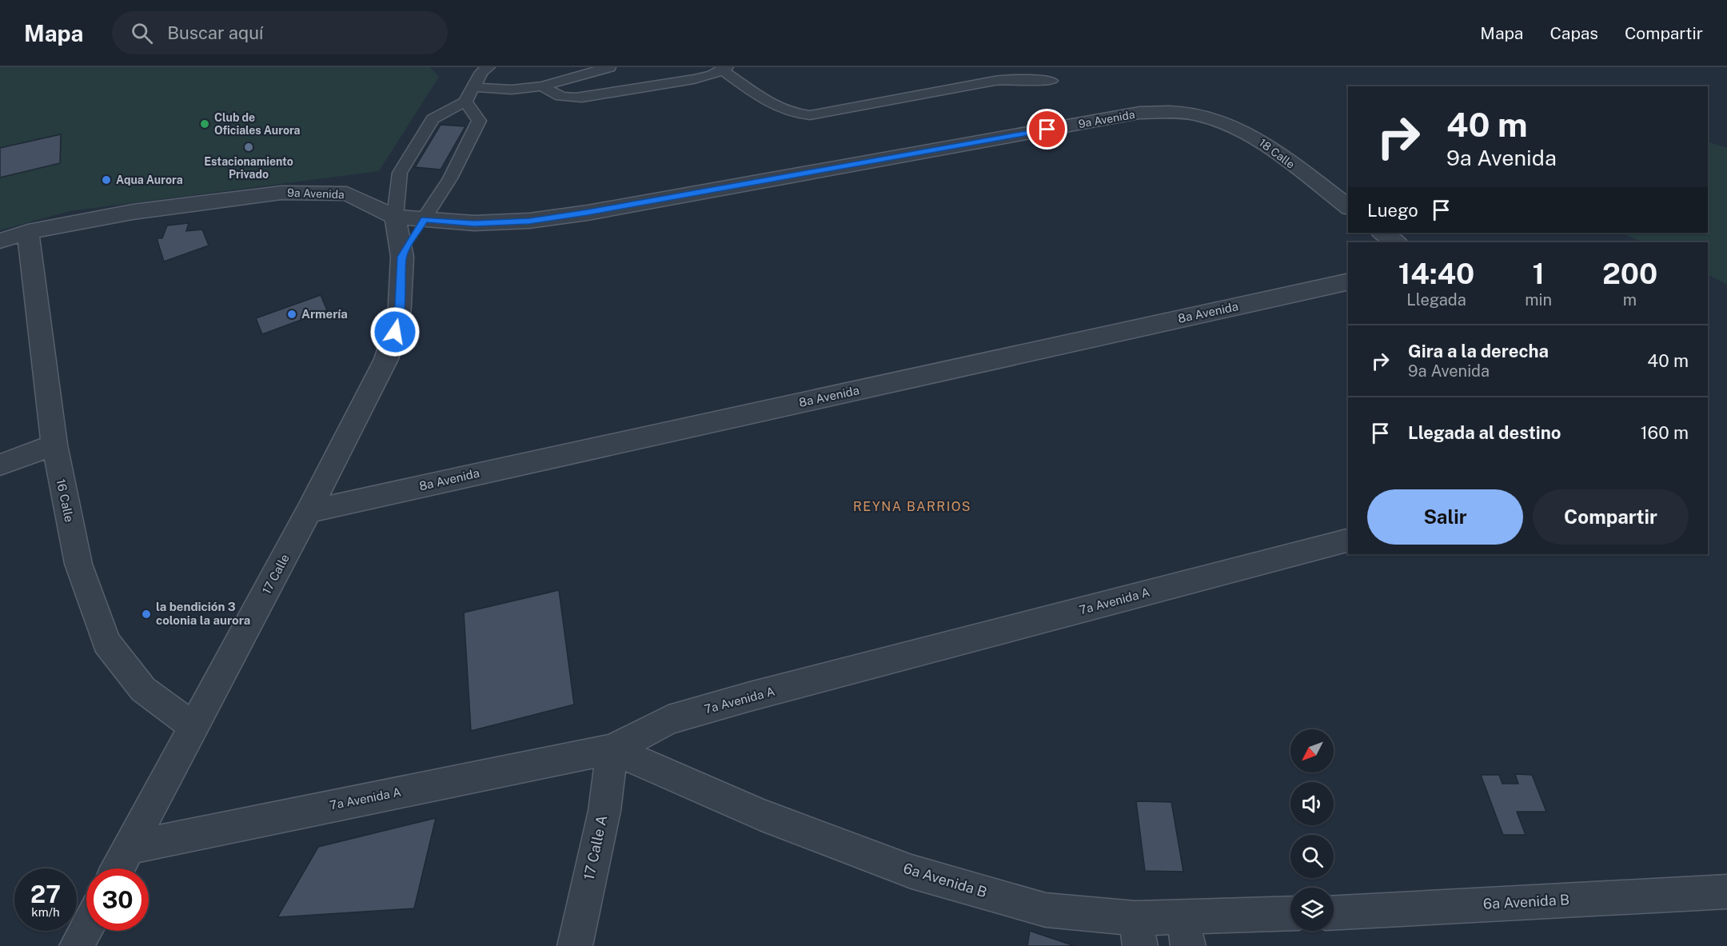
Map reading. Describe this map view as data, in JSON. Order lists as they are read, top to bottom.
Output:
{
  "streets": {
    "street": [
      "9a Avenida",
      "18 Calle",
      "8a Avenida",
      "16 Calle",
      "17 Calle",
      "7a Avenida A",
      "17 Calle A",
      "6a Avenida B"
    ]
  },
  "crossings": [
    ["9a Avenida", "18 Calle"],
    ["9a Avenida", "16 Calle"],
    ["9a Avenida", "17 Calle"],
    ["8a Avenida", "17 Calle"],
    ["16 Calle", "17 Calle"],
    ["17 Calle", "7a Avenida A"],
    ["7a Avenida A", "17 Calle A"],
    ["7a Avenida A", "6a Avenida B"],
    ["17 Calle A", "6a Avenida B"]
  ],
  "districts": ["REYNA BARRIOS"],
  "places": [
    "Club de Oficiales Aurora",
    "Estacionamiento Privado",
    "Aqua Aurora",
    "Armería",
    "la bendición 3 colonia la aurora"
  ],
  "north": "bottom left",
  "page": {
    "header": "Mapa",
    "search": "Buscar aquí",
    "nav": ["Mapa", "Capas", "Compartir"],
    "turn": ["40 m", "9a Avenida"],
    "then": "Luego",
    "eta": [
      "14:40",
      "Llegada",
      "1",
      "min",
      "200",
      "m"
    ],
    "list": [
      {
        "name": "Gira a la derecha",
        "note": "9a Avenida",
        "value": "40 m"
      },
      {
        "name": "Llegada al destino",
        "value": "160 m"
      }
    ],
    "buttons": ["Salir", "Compartir"],
    "speed": "27 km/h",
    "limit": "30"
  }
}
